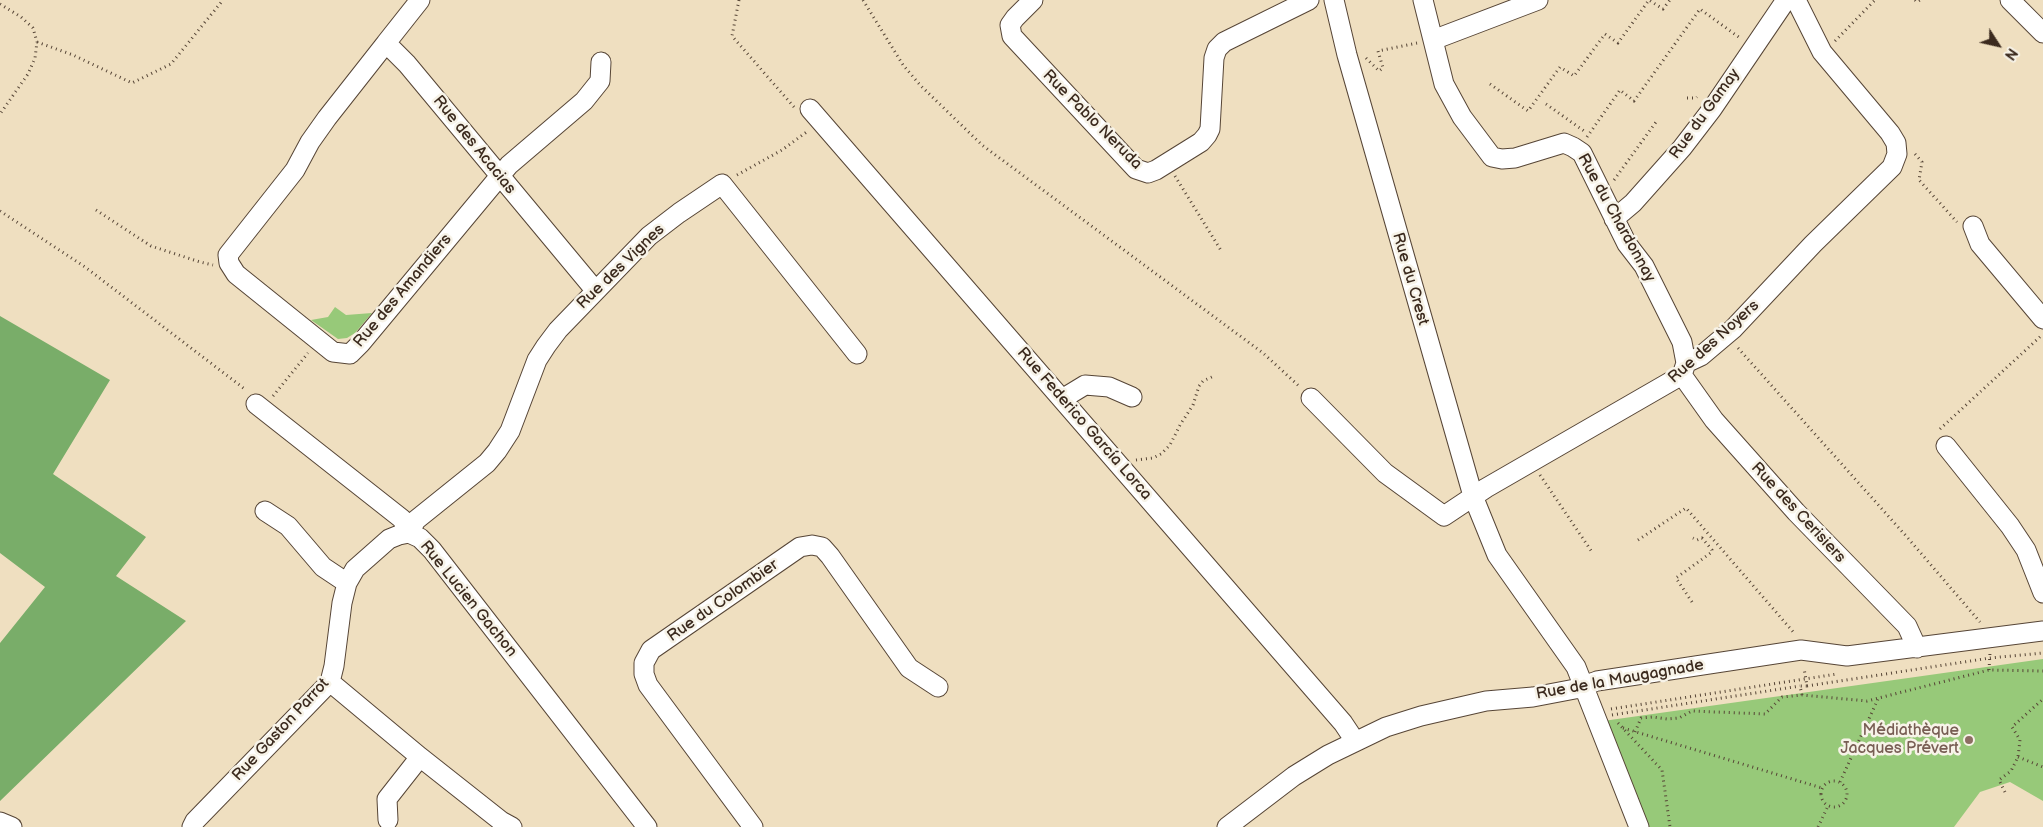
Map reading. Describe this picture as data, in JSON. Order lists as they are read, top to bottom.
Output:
{
  "streets": {
    "street": [
      "Rue du Gamay",
      "Rue Pablo Neruda",
      "Rue des Acacias",
      "Rue du Chardonnay",
      "Rue des Vignes",
      "Rue du Crest",
      "Rue des Amandiers",
      "Rue des Noyers",
      "Rue Federico García Lorca",
      "Rue des Cerisiers",
      "Rue Lucien Gachon",
      "Rue du Colombier",
      "Rue de la Maugagnade",
      "Rue Gaston Parrot"
    ]
  },
  "crossings": [
    ["Rue du Gamay", "Rue du Chardonnay"],
    ["Rue des Acacias", "Rue des Vignes"],
    ["Rue des Acacias", "Rue des Amandiers"],
    ["Rue du Chardonnay", "Rue des Noyers"],
    ["Rue du Chardonnay", "Rue des Cerisiers"],
    ["Rue des Vignes", "Rue Lucien Gachon"],
    ["Rue des Vignes", "Rue Gaston Parrot"],
    ["Rue du Crest", "Rue des Noyers"],
    ["Rue du Crest", "Rue de la Maugagnade"],
    ["Rue des Noyers", "Rue des Cerisiers"],
    ["Rue Federico García Lorca", "Rue de la Maugagnade"],
    ["Rue des Cerisiers", "Rue de la Maugagnade"],
    ["Rue Lucien Gachon", "Rue Gaston Parrot"]
  ],
  "places": ["Médiathèque Jacques Prévert"],
  "north": "bottom right"
}
